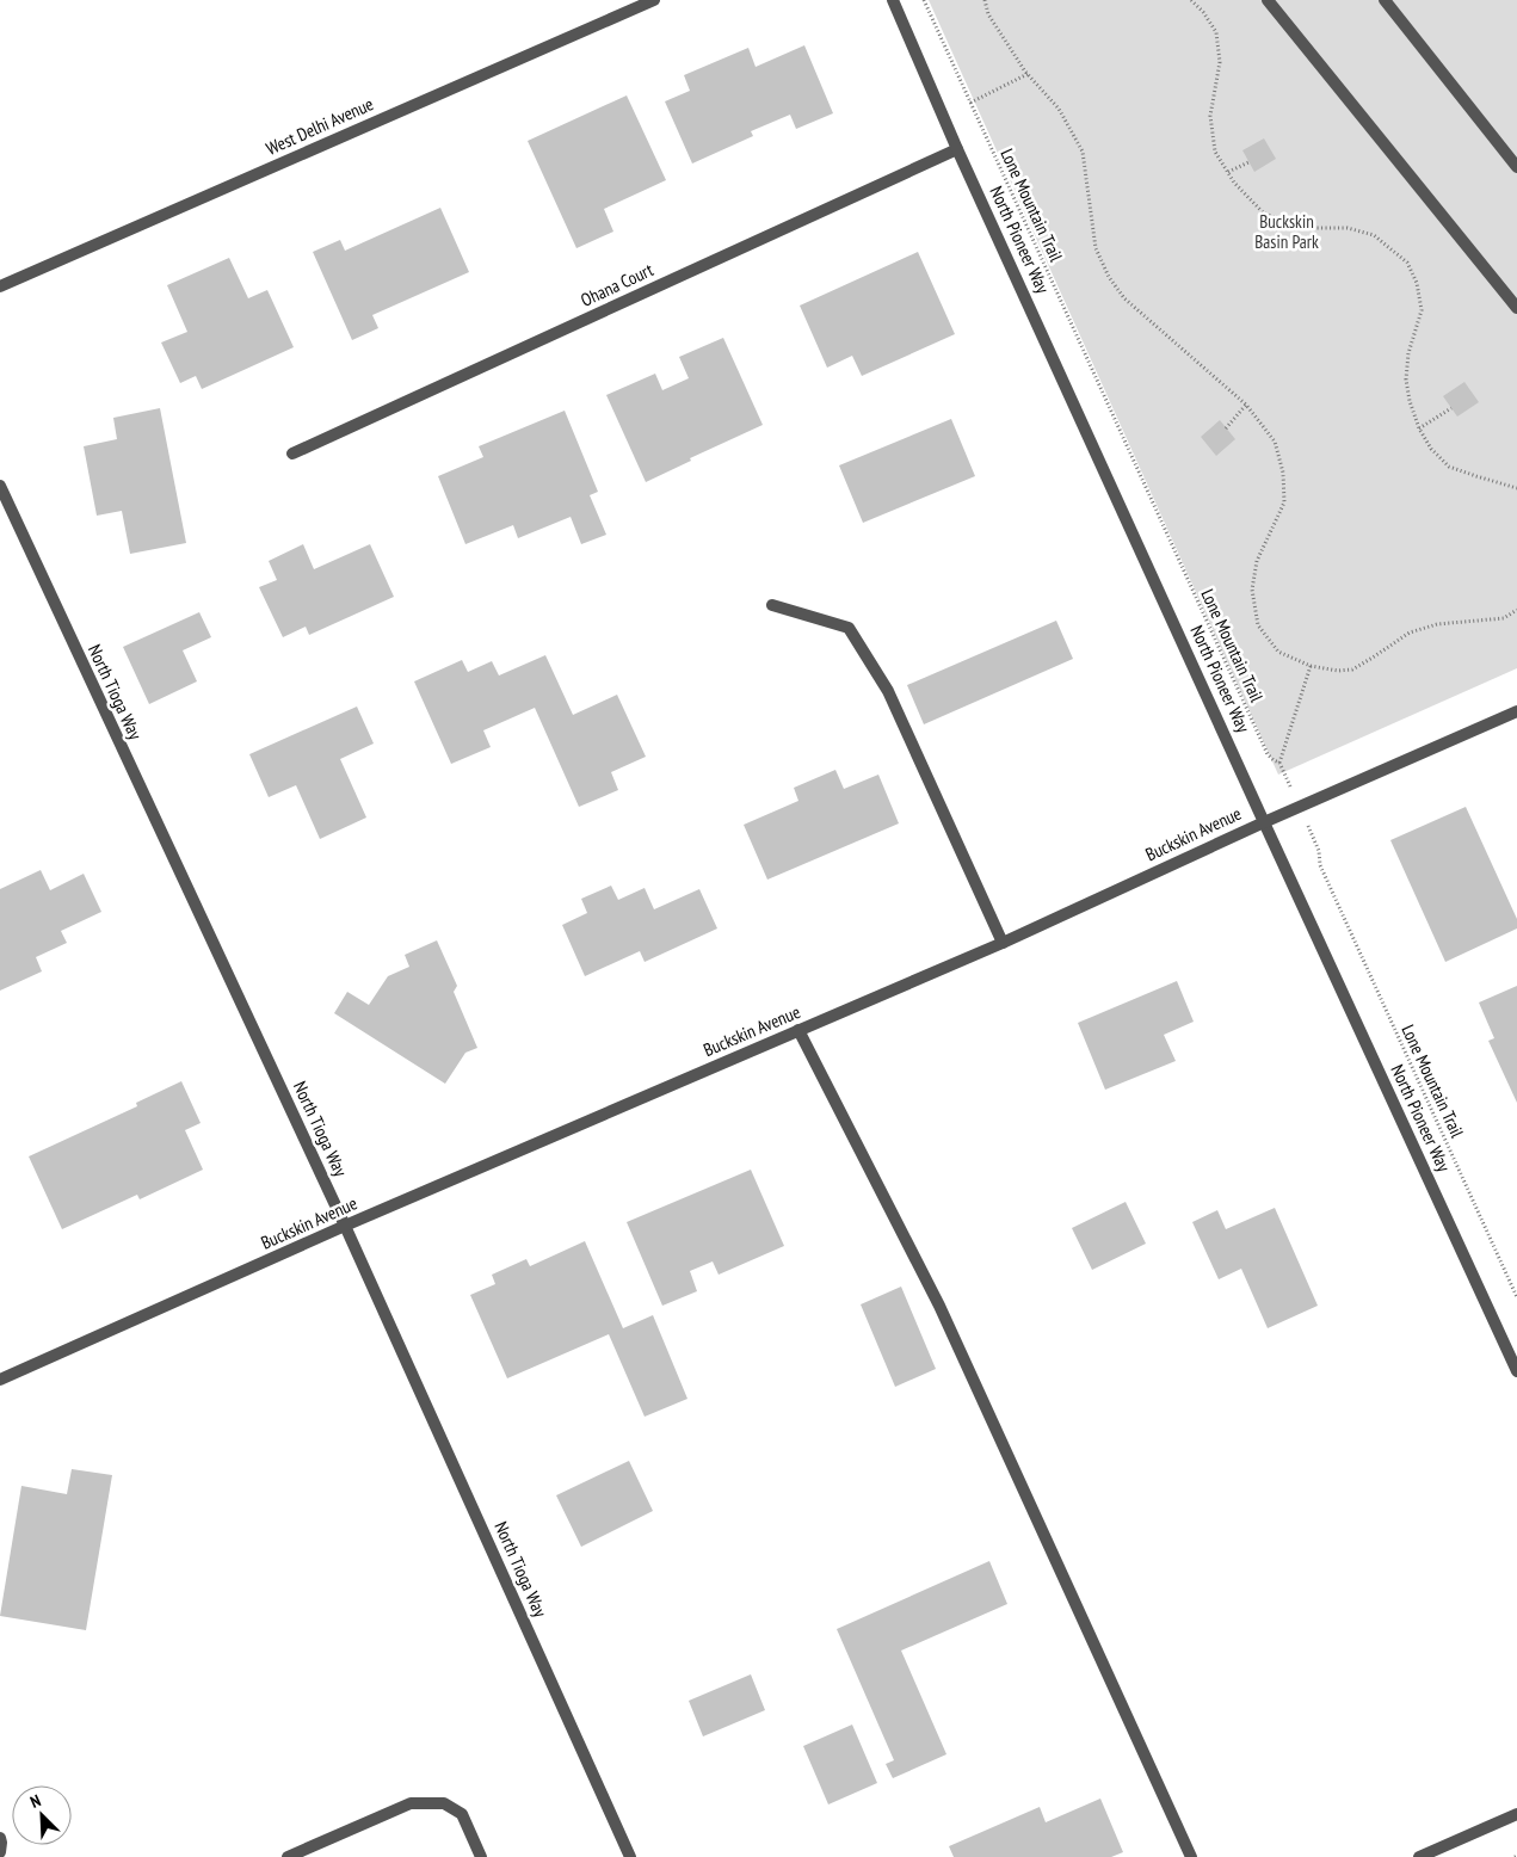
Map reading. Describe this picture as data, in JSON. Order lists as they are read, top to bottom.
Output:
{
  "streets": {
    "street": [
      "West Delhi Avenue",
      "North Pioneer Way",
      "Ohana Court",
      "North Tioga Way",
      "Buckskin Avenue"
    ],
    "path": ["Lone Mountain Trail"]
  },
  "crossings": [
    ["Lone Mountain Trail", "Buckskin Avenue"],
    ["North Pioneer Way", "Ohana Court"],
    ["North Pioneer Way", "Buckskin Avenue"],
    ["North Tioga Way", "Buckskin Avenue"]
  ],
  "parks": ["Buckskin Basin Park"],
  "north": "top left"
}
